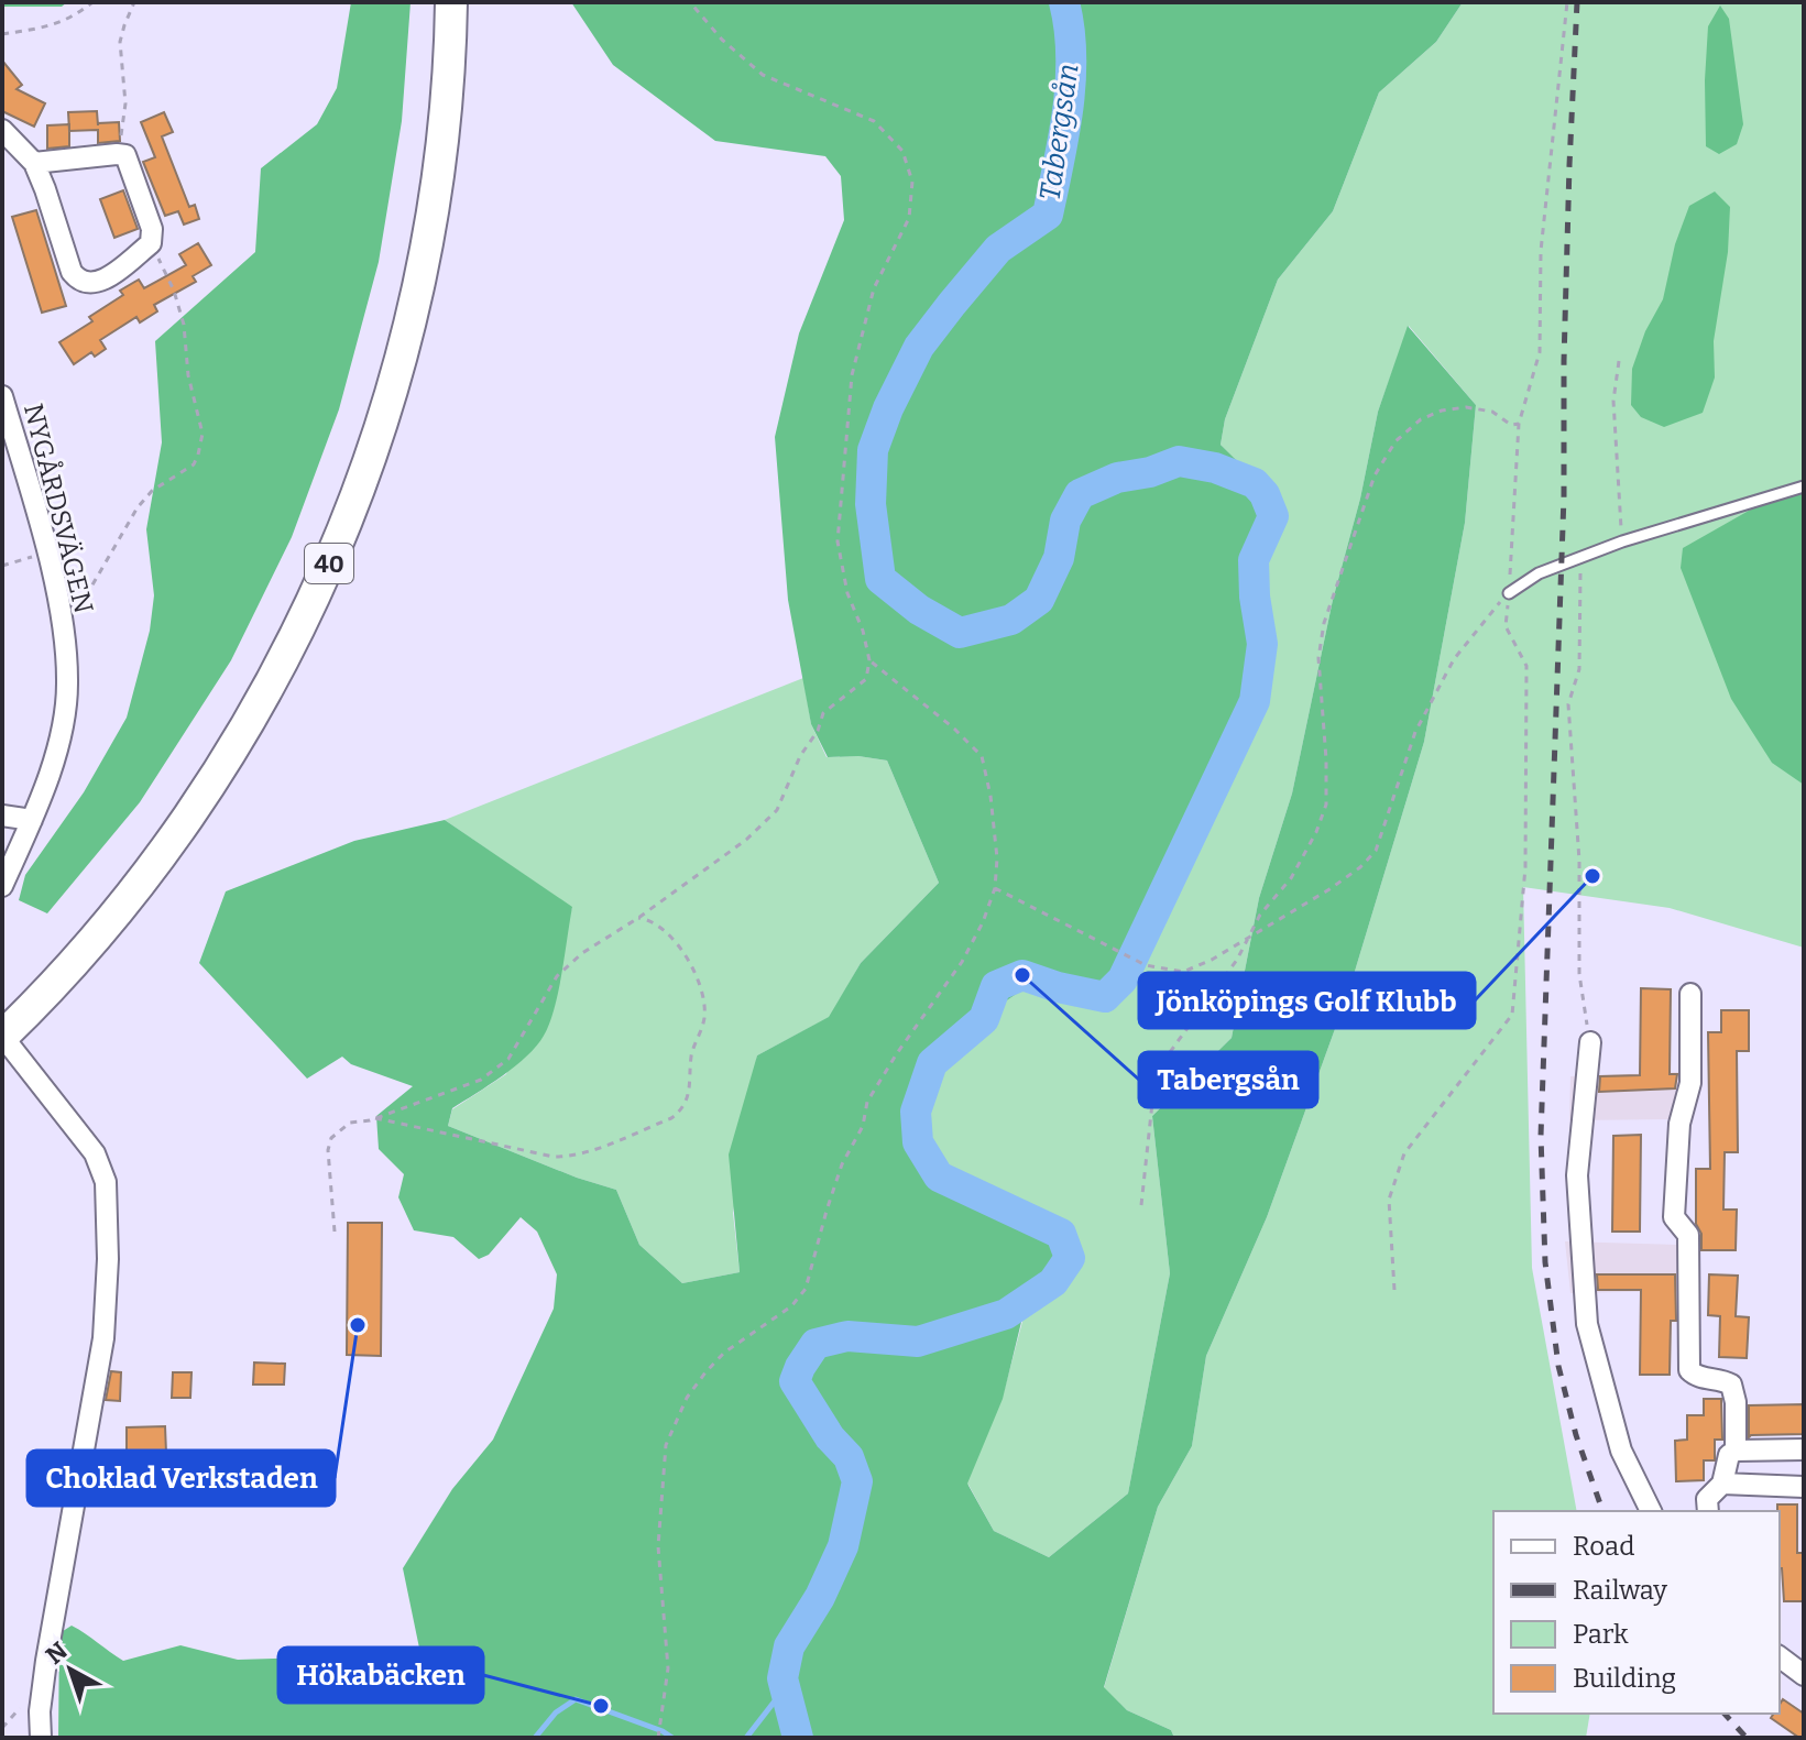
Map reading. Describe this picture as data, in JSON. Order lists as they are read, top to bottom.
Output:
{
  "streets": {
    "highway": ["40"],
    "street": ["NYGÅRDSVÄGEN"]
  },
  "water": ["Tabergsån"],
  "places": [
    "Jönköpings Golf Klubb",
    "Tabergsån",
    "Choklad Verkstaden",
    "Hökabäcken"
  ],
  "legend": [
    "Road",
    "Railway",
    "Park",
    "Building"
  ],
  "north": "top left"
}
